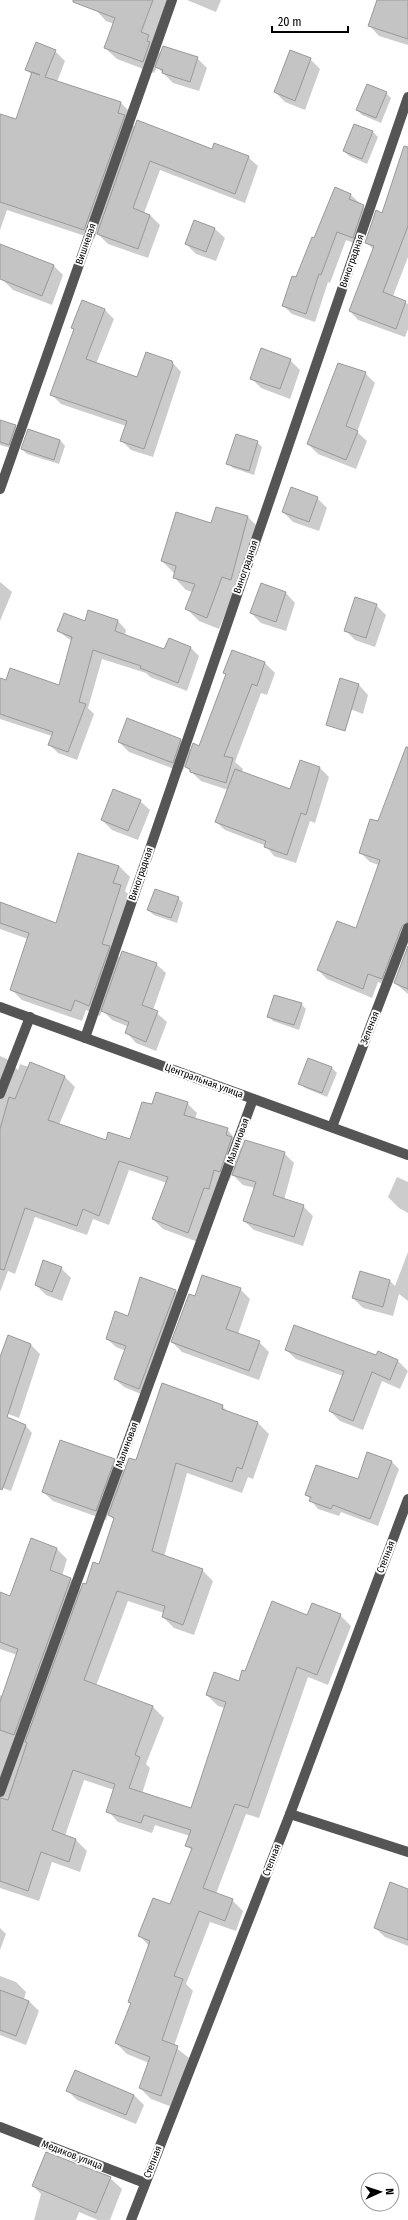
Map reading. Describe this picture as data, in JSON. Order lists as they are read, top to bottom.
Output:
{
  "streets": {
    "street": [
      "Вишневая",
      "Виноградная",
      "Зеленая",
      "Центральная улица",
      "Малиновая",
      "Степная",
      "Медиков улица"
    ]
  },
  "crossings": [
    ["Виноградная", "Центральная улица"],
    ["Зеленая", "Центральная улица"],
    ["Центральная улица", "Малиновая"],
    ["Степная", "Медиков улица"]
  ],
  "scale_bar": "20 m",
  "north": "right"
}
